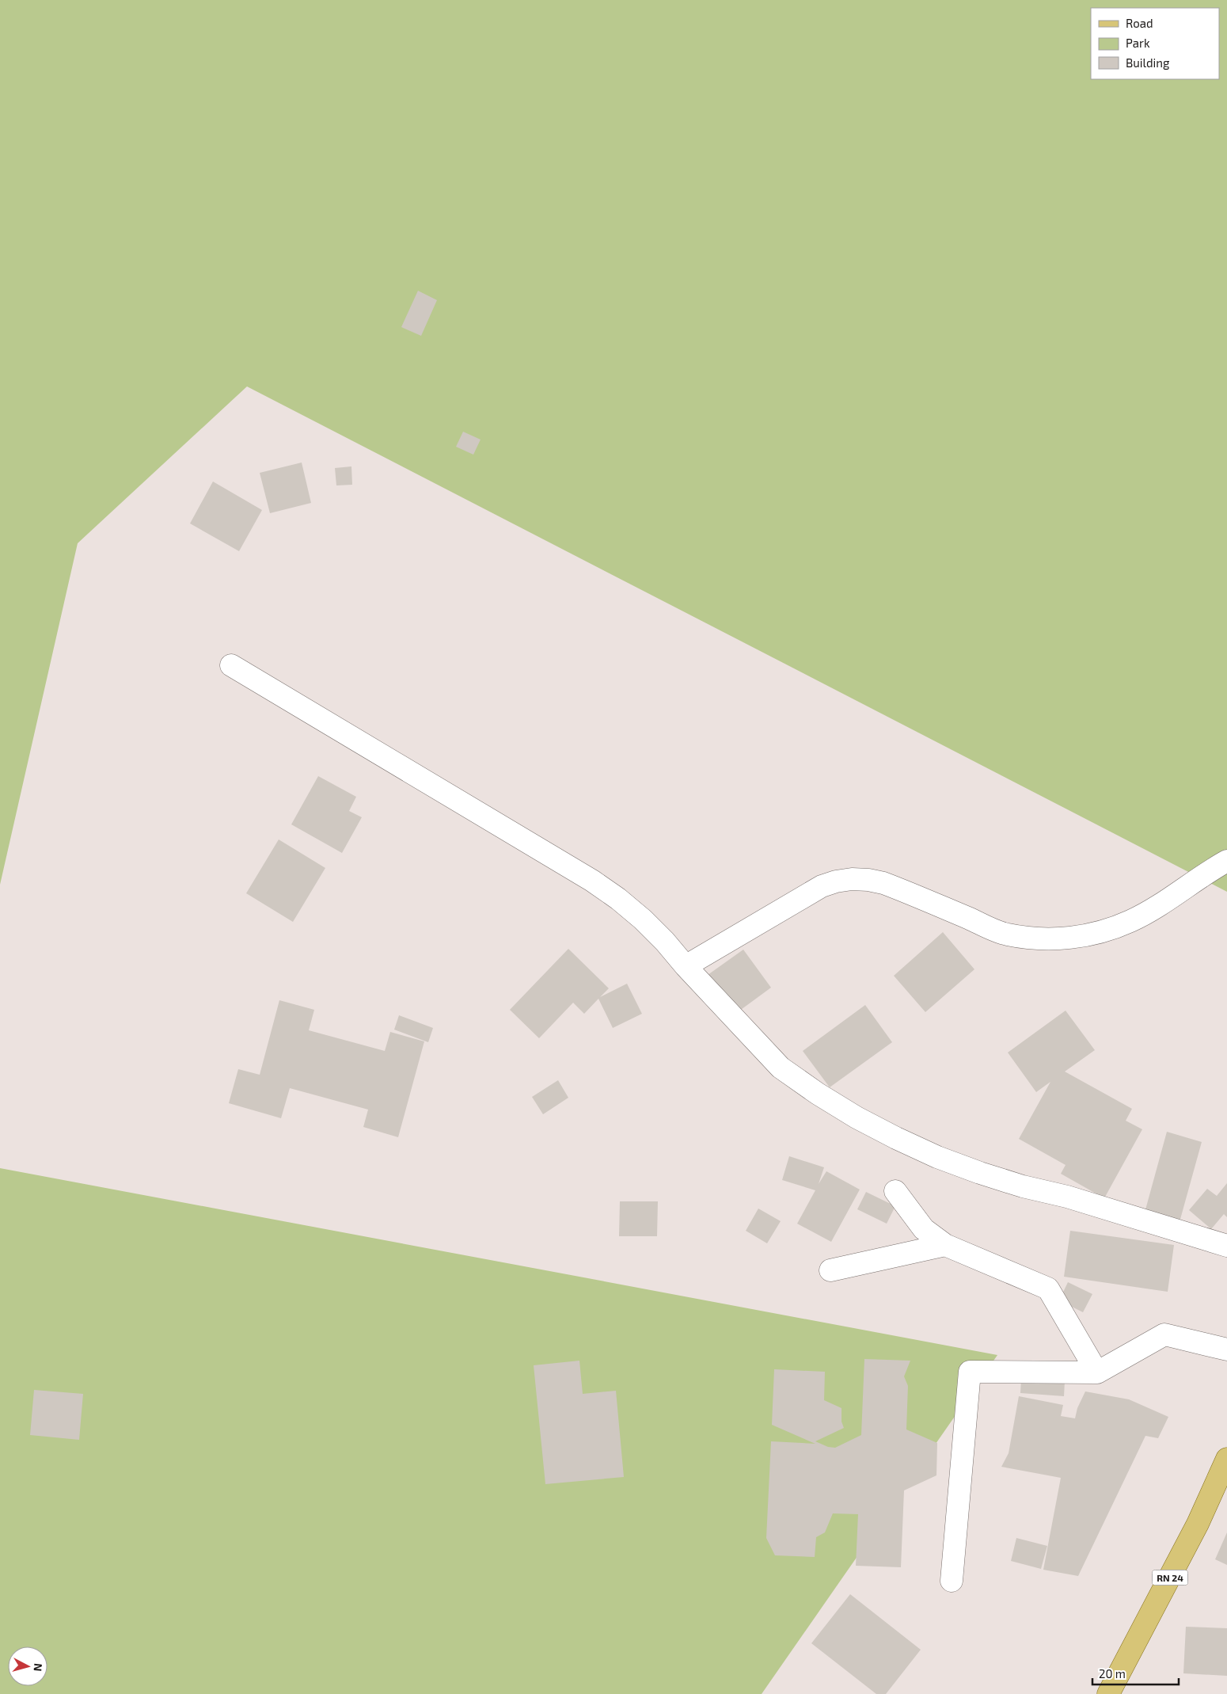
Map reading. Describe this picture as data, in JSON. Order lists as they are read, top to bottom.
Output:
{
  "streets": {
    "main road": ["RN 24"]
  },
  "legend": ["Road", "Park", "Building"],
  "scale_bar": "20 m",
  "north": "right"
}
